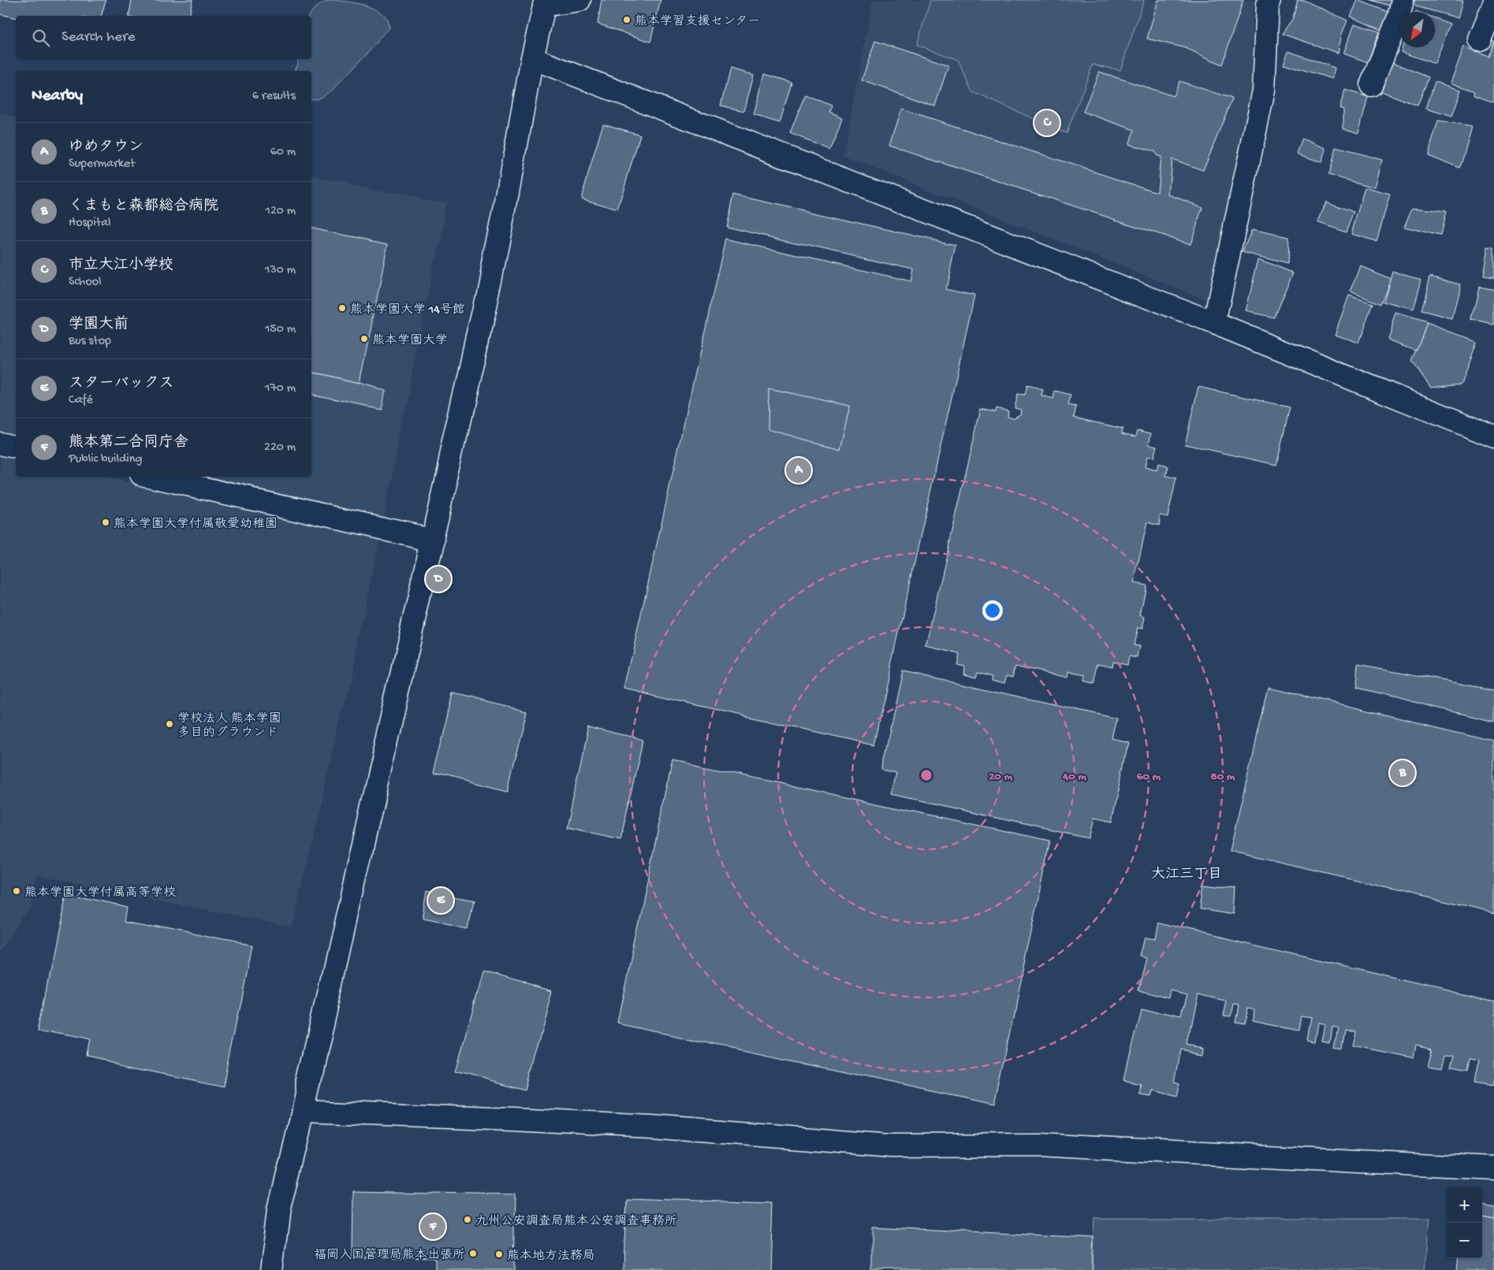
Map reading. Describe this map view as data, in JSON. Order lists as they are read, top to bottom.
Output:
{
  "districts": ["大江三丁目"],
  "places": [
    "熊本学習支援センター",
    "熊本学園大学 14号館",
    "熊本学園大学",
    "熊本学園大学付属敬愛幼稚園",
    "学校法人 熊本学園 多目的グラウンド",
    "熊本学園大学付属高等学校",
    "九州公安調査局熊本公安調査事務所",
    "福岡入国管理局熊本出張所",
    "熊本地方法務局"
  ],
  "north": "bottom left",
  "page": {
    "search": "Search here",
    "heading": ["Nearby", "6 results"],
    "pins": [
      "C",
      "A",
      "D",
      "B",
      "E",
      "F"
    ],
    "list": [
      {
        "mark": "A",
        "name": "ゆめタウン",
        "note": "Supermarket",
        "value": "60 m"
      },
      {
        "mark": "B",
        "name": "くまもと森都総合病院",
        "note": "Hospital",
        "value": "120 m"
      },
      {
        "mark": "C",
        "name": "市立大江小学校",
        "note": "School",
        "value": "130 m"
      },
      {
        "mark": "D",
        "name": "学園大前",
        "note": "Bus stop",
        "value": "150 m"
      },
      {
        "mark": "E",
        "name": "スターバックス",
        "note": "Café",
        "value": "170 m"
      },
      {
        "mark": "F",
        "name": "熊本第二合同庁舎",
        "note": "Public building",
        "value": "220 m"
      }
    ],
    "map_buttons": ["+", "−"]
  },
  "rings": [
    "20 m",
    "40 m",
    "60 m",
    "80 m"
  ]
}
